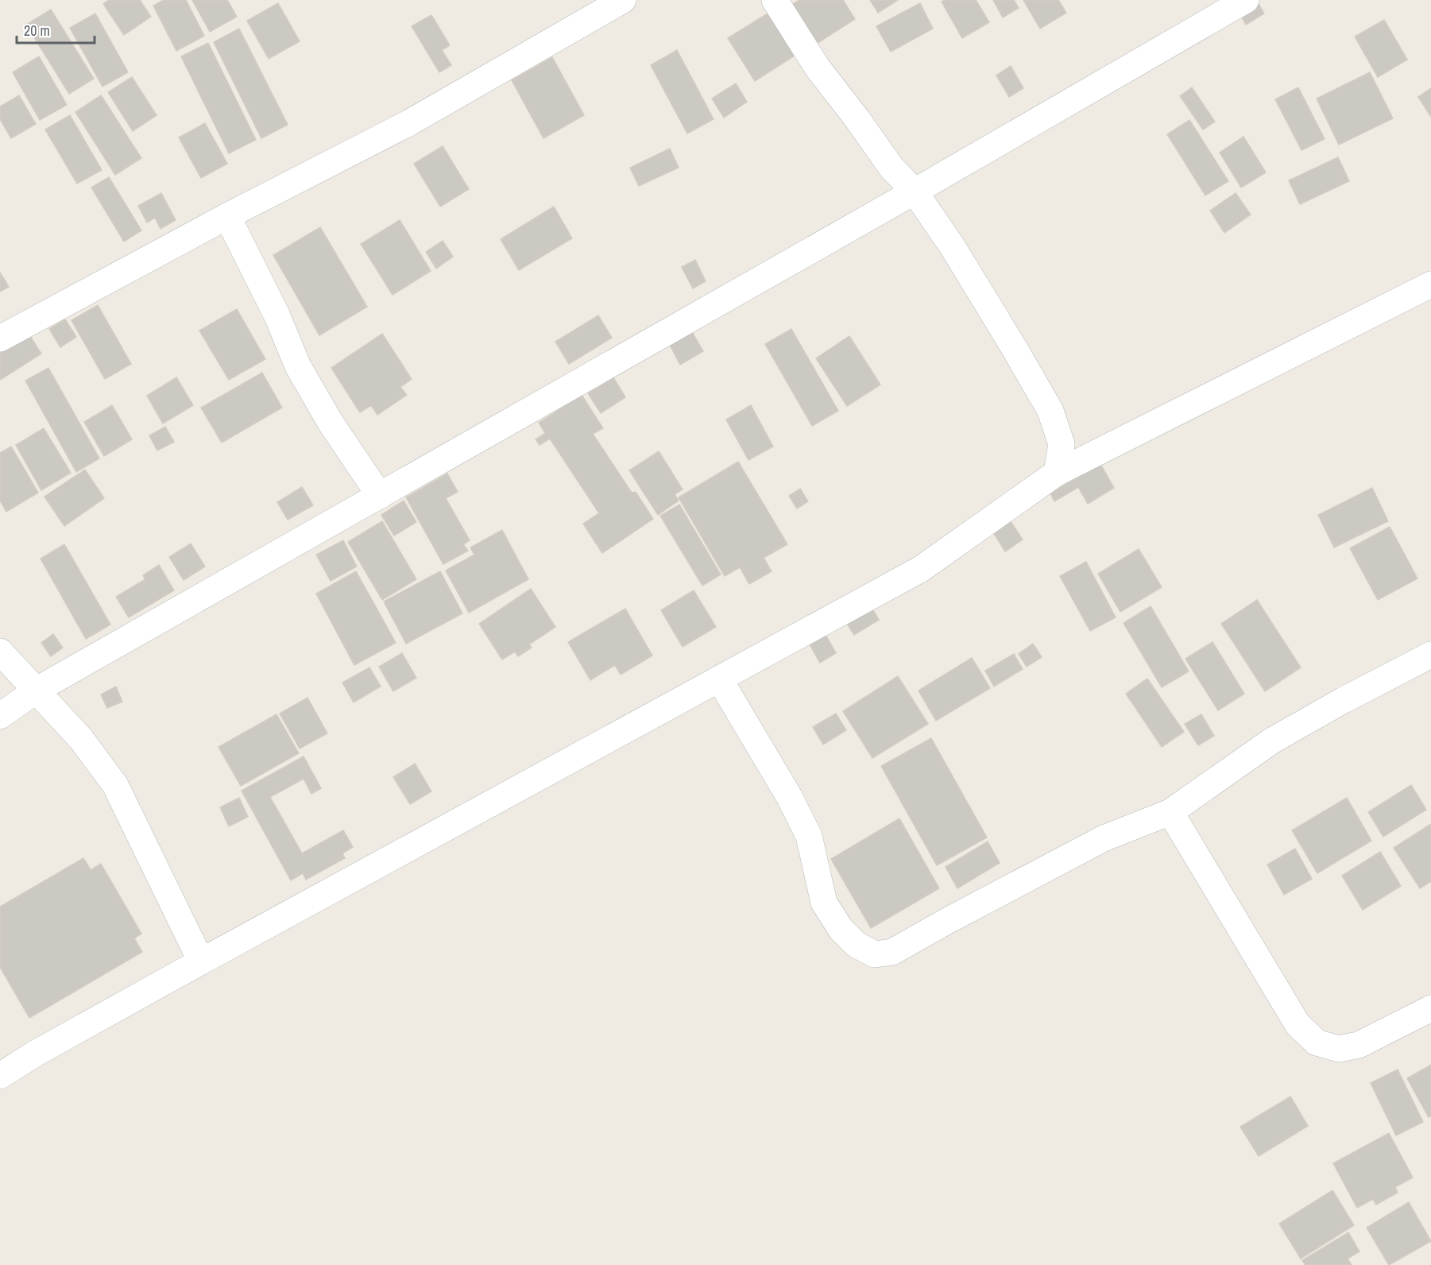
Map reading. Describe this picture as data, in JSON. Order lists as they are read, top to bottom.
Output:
{
  "scale_bar": "20 m"
}
